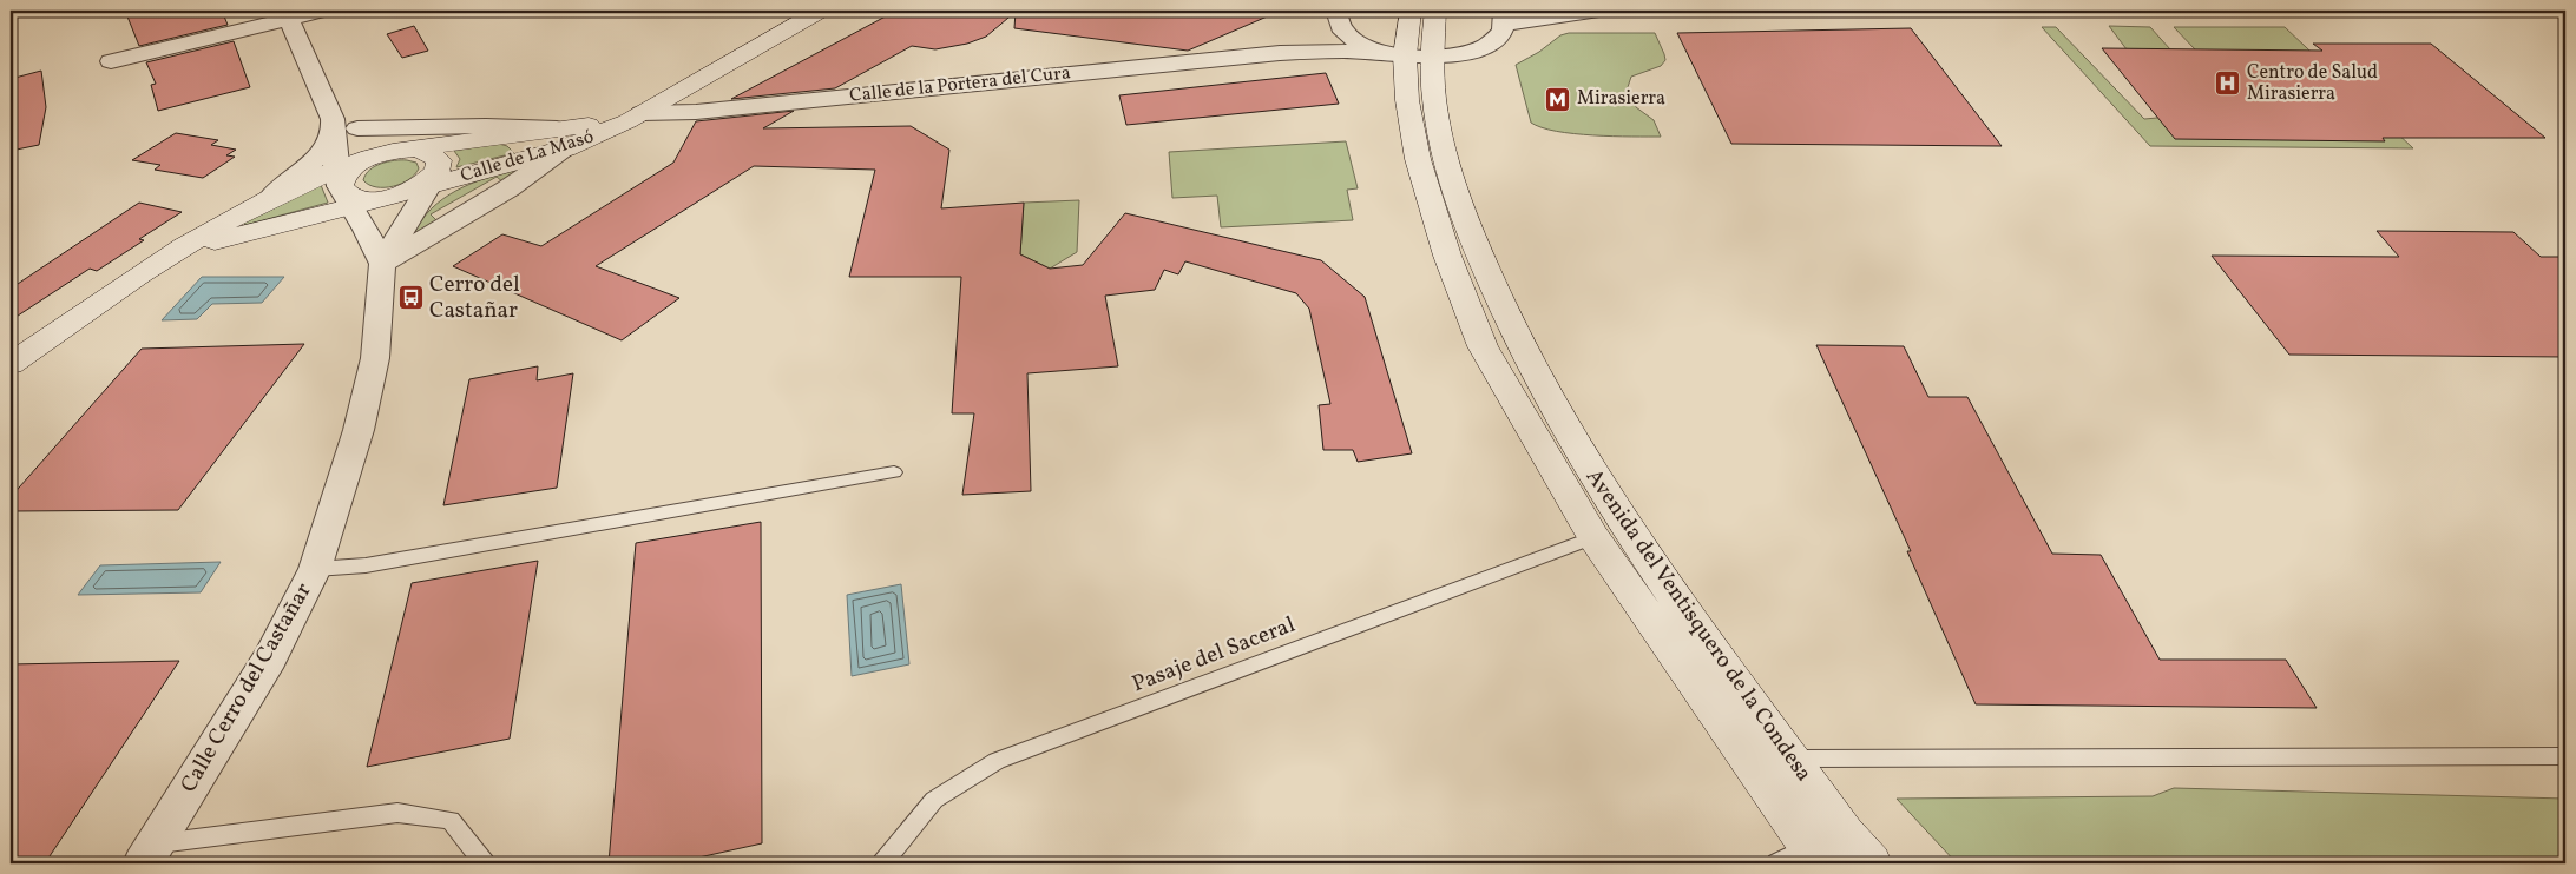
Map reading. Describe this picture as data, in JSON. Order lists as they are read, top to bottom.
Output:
{
  "streets": {
    "main road": ["Calle de La Masó", "Avenida del Ventisquero de la Condesa"],
    "street": ["Calle de la Portera del Cura", "Calle Cerro del Castañar"],
    "lane": ["Pasaje del Saceral"]
  },
  "crossings": [
    ["Calle de la Portera del Cura", "Calle de La Masó"],
    ["Calle de la Portera del Cura", "Avenida del Ventisquero de la Condesa"],
    ["Calle de La Masó", "Calle Cerro del Castañar"],
    ["Avenida del Ventisquero de la Condesa", "Pasaje del Saceral"]
  ],
  "places": {
    "hospital": ["Centro de Salud Mirasierra"],
    "metro station": ["Mirasierra"],
    "bus stop": ["Cerro del Castañar"]
  }
}
